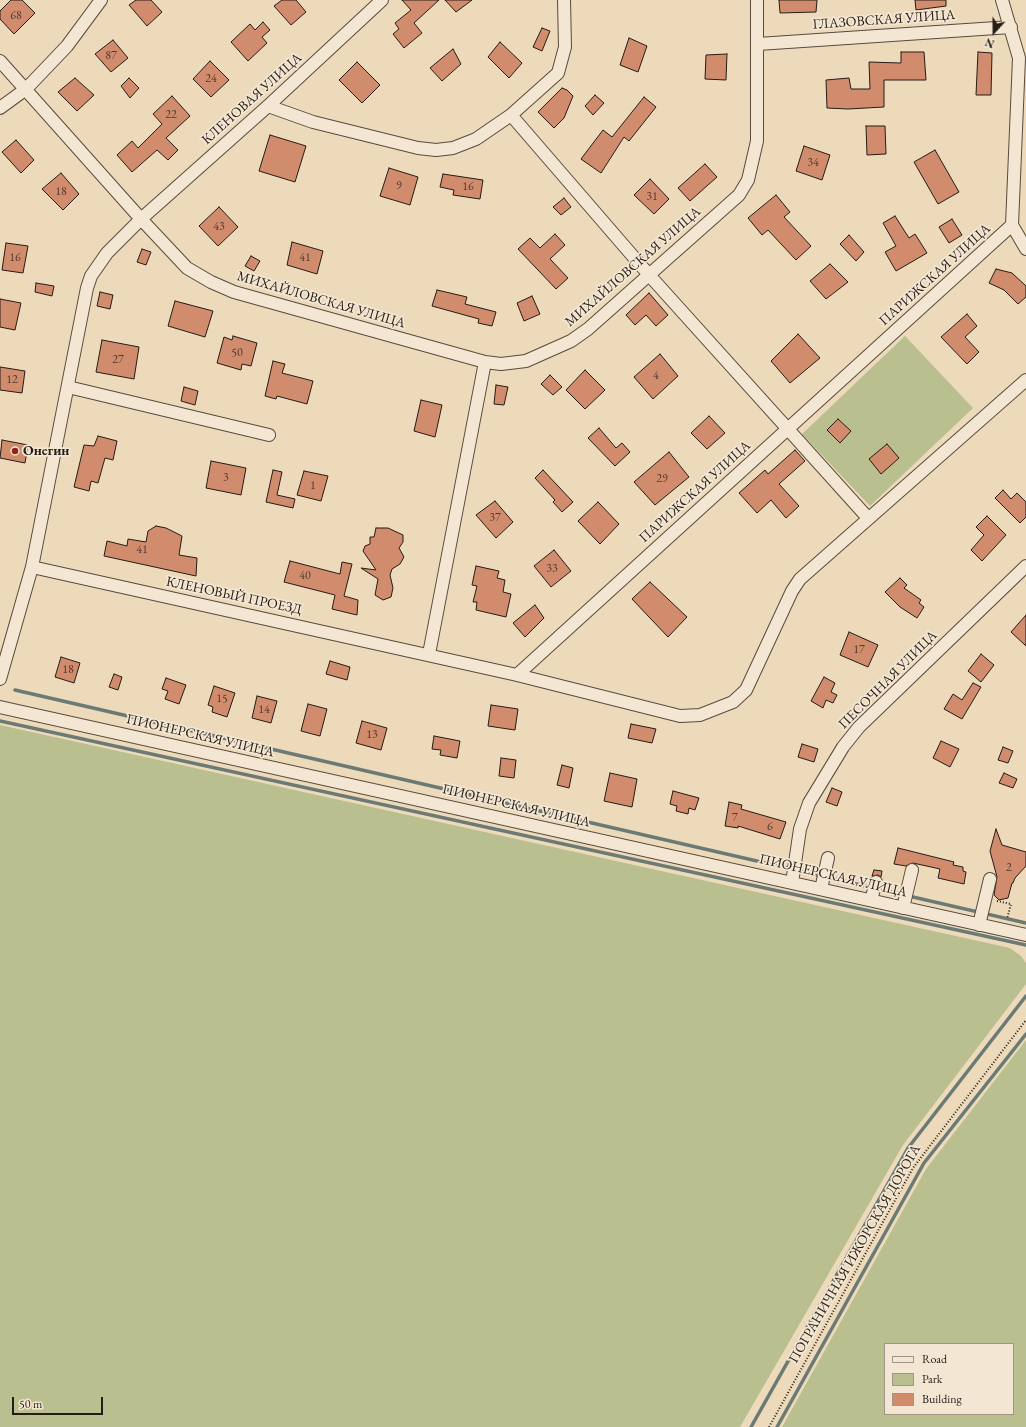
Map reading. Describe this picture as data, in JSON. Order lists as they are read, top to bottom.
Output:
{
  "streets": {
    "street": [
      "ГЛАЗОВСКАЯ УЛИЦА",
      "КЛЕНОВАЯ УЛИЦА",
      "МИХАЙЛОВСКАЯ УЛИЦА",
      "ПАРИЖСКАЯ УЛИЦА",
      "КЛЕНОВЫЙ ПРОЕЗД",
      "ПЕСОЧНАЯ УЛИЦА",
      "ПИОНЕРСКАЯ УЛИЦА"
    ],
    "path": ["ПОГРАНИЧНАЯ ИЖОРСКАЯ ДОРОГА"]
  },
  "crossings": [
    ["ГЛАЗОВСКАЯ УЛИЦА", "МИХАЙЛОВСКАЯ УЛИЦА"],
    ["ГЛАЗОВСКАЯ УЛИЦА", "ПАРИЖСКАЯ УЛИЦА"],
    ["КЛЕНОВАЯ УЛИЦА", "МИХАЙЛОВСКАЯ УЛИЦА"],
    ["КЛЕНОВАЯ УЛИЦА", "КЛЕНОВЫЙ ПРОЕЗД"],
    ["ПЕСОЧНАЯ УЛИЦА", "ПИОНЕРСКАЯ УЛИЦА"]
  ],
  "places": ["Онегин"],
  "house_numbers": [
    "68",
    "87",
    "24",
    "22",
    "34",
    "9",
    "16",
    "18",
    "31",
    "43",
    "16",
    "41",
    "50",
    "27",
    "4",
    "12",
    "3",
    "29",
    "1",
    "37",
    "41",
    "33",
    "40",
    "17",
    "18",
    "15",
    "14",
    "13",
    "7",
    "6",
    "2"
  ],
  "legend": ["Road", "Park", "Building"],
  "scale_bar": "50 m",
  "north": "bottom"
}
